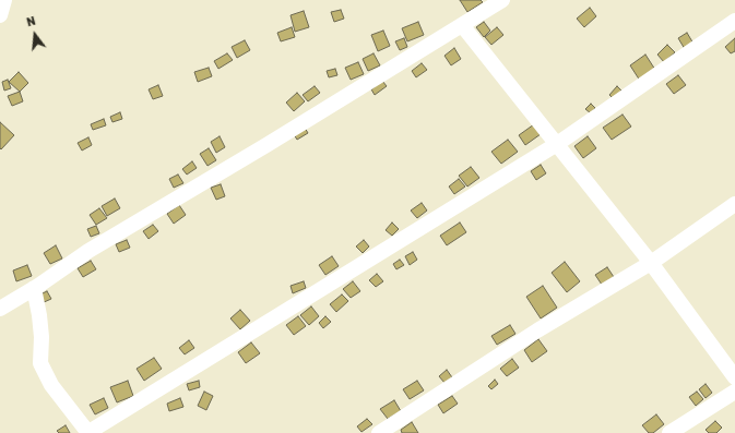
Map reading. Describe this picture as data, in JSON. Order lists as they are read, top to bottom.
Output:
{
  "north": "top"
}
